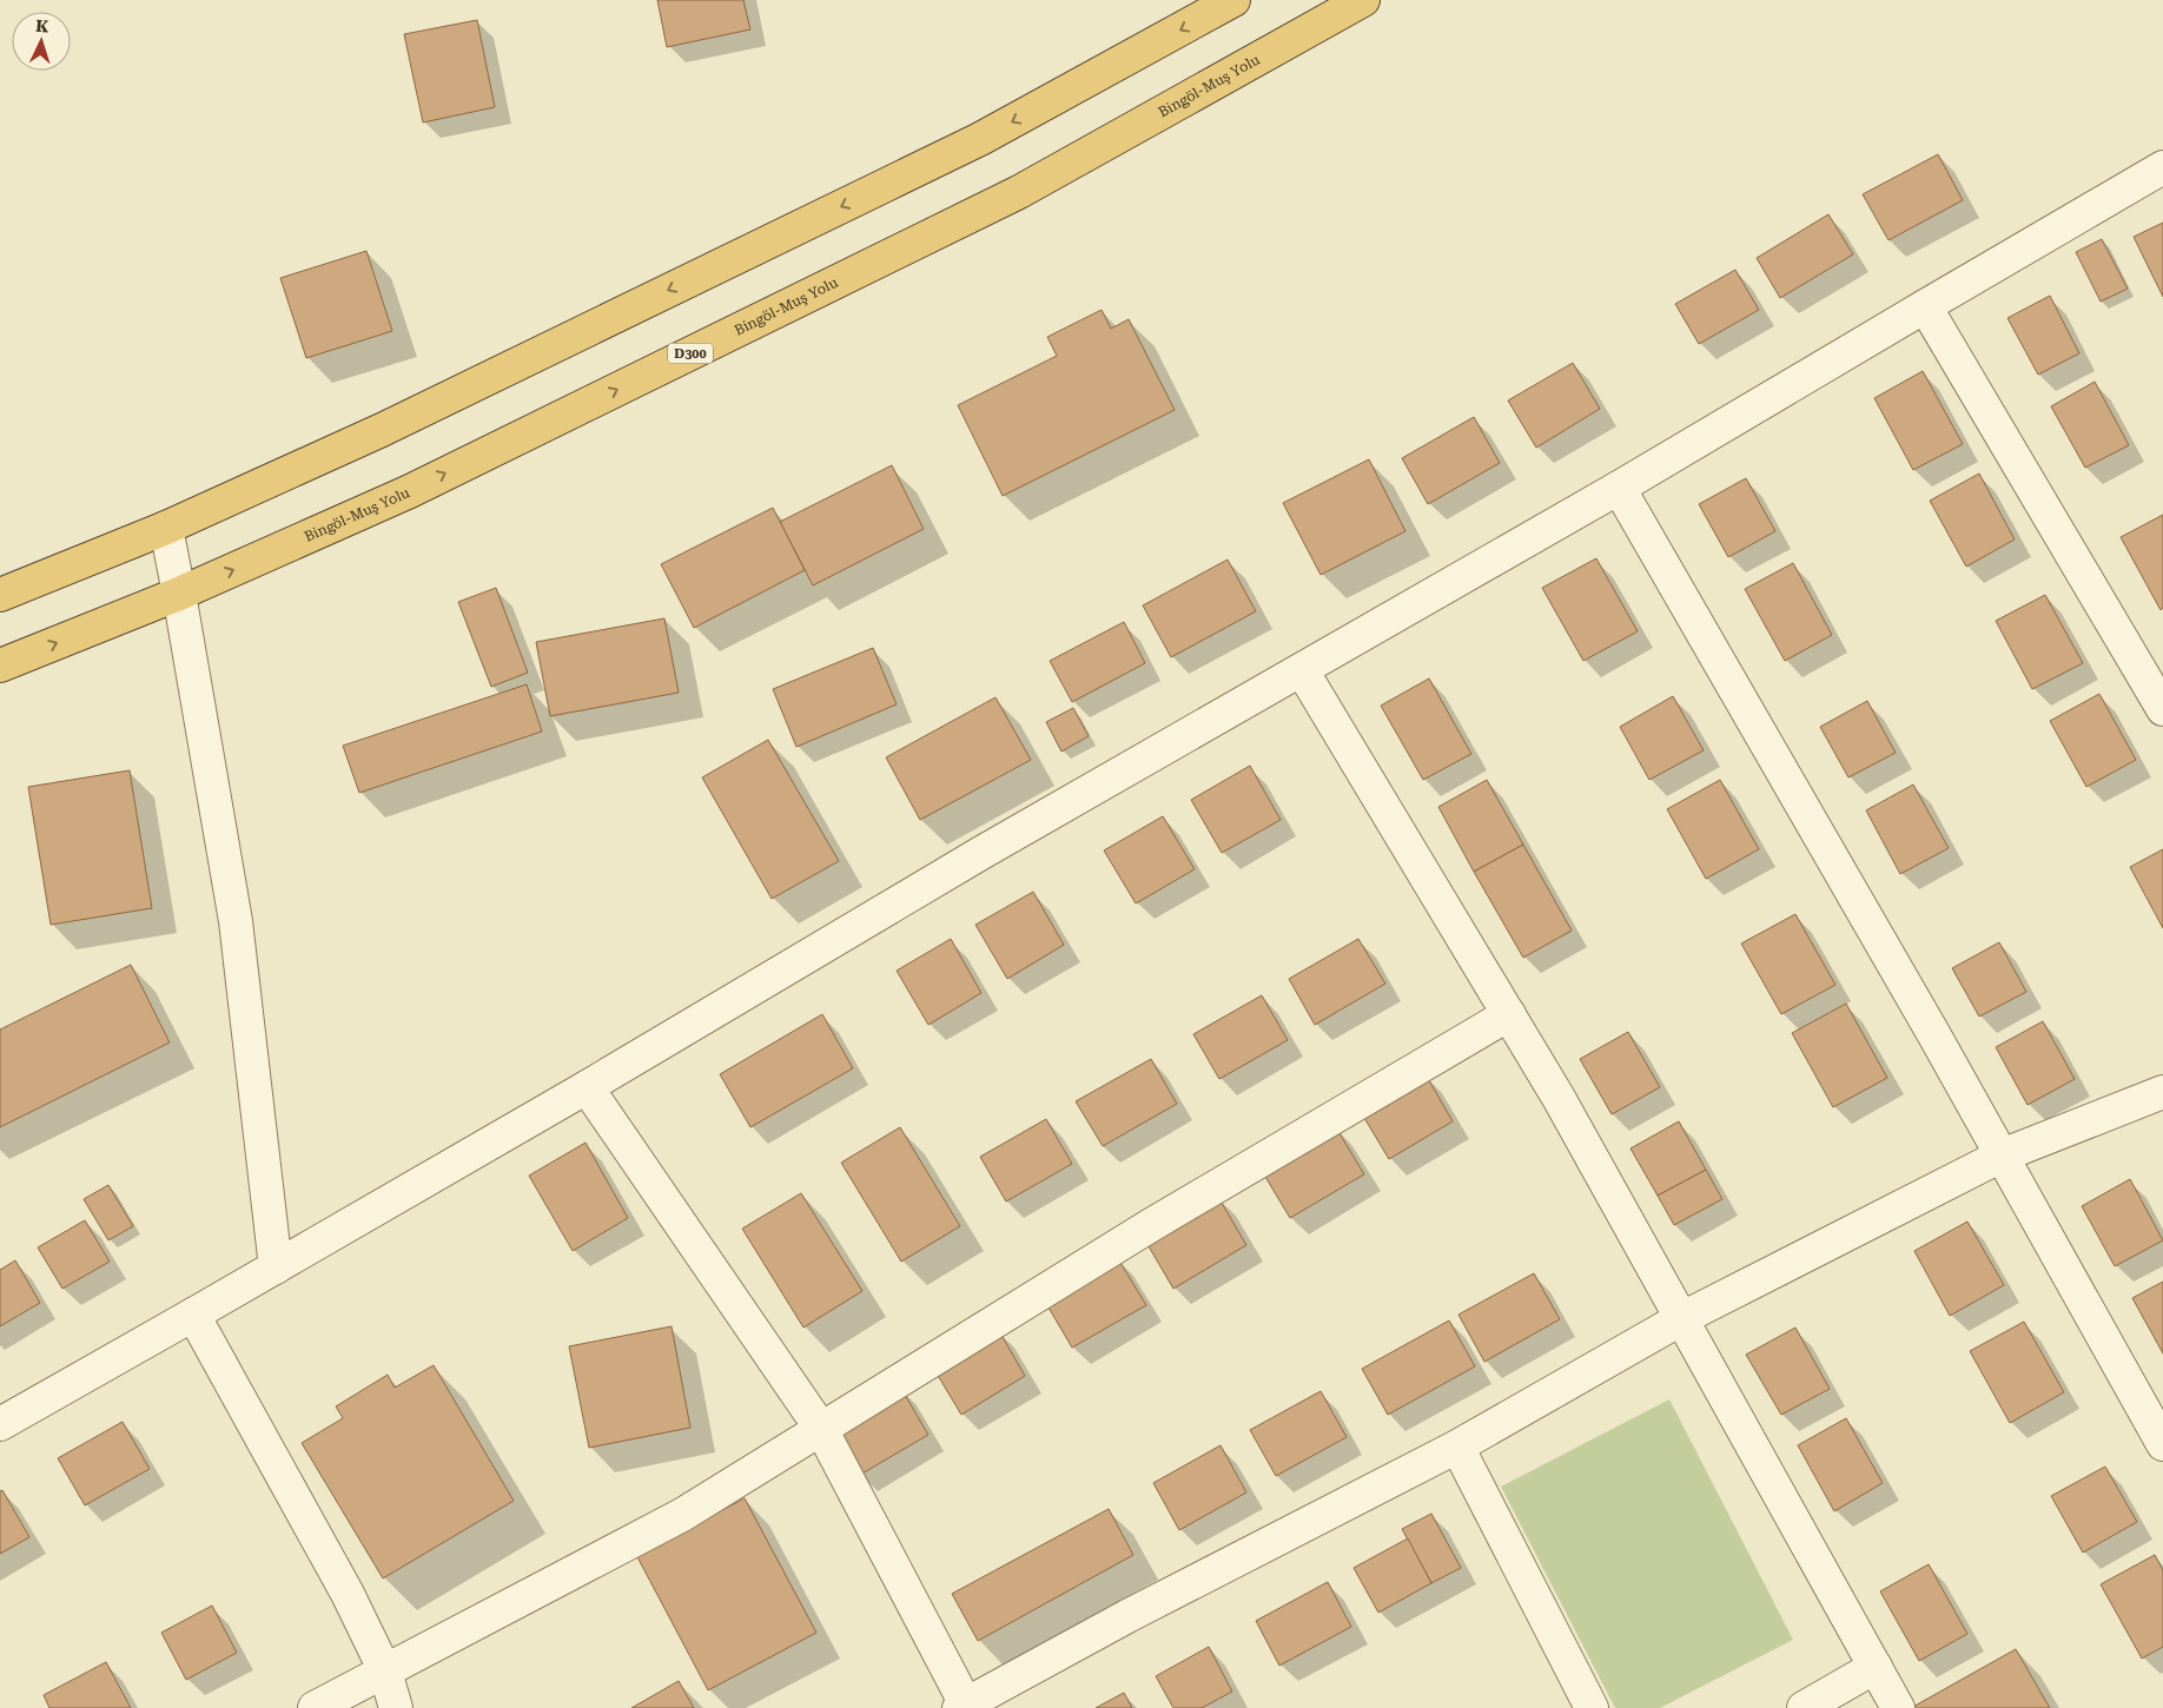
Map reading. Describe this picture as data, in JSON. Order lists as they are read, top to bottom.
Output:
{
  "streets": {
    "highway": ["Bingöl-Muş Yolu", "D300"]
  },
  "north": "top"
}
